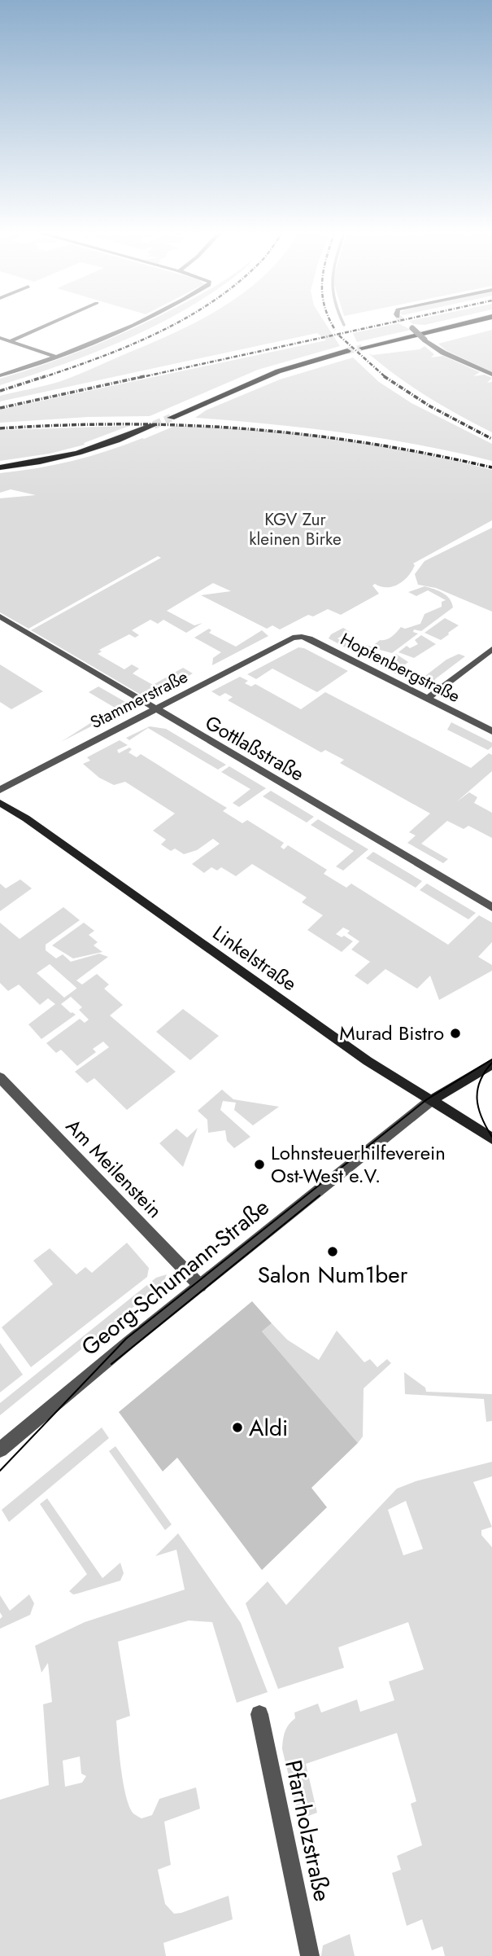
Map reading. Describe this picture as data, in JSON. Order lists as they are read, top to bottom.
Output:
{
  "streets": {
    "main road": ["Linkelstraße", "Georg-Schumann-Straße"],
    "street": [
      "Hopfenbergstraße",
      "Stammerstraße",
      "Gottlaßstraße",
      "Am Meilenstein",
      "Pfarrholzstraße"
    ]
  },
  "crossings": [
    ["Hopfenbergstraße", "Stammerstraße"],
    ["Stammerstraße", "Gottlaßstraße"],
    ["Linkelstraße", "Georg-Schumann-Straße"],
    ["Am Meilenstein", "Georg-Schumann-Straße"]
  ],
  "parks": ["KGV Zur kleinen Birke"],
  "places": [
    "Murad Bistro",
    "Lohnsteuerhilfeverein Ost-West e.V.",
    "Salon Num1ber",
    "Aldi"
  ]
}
